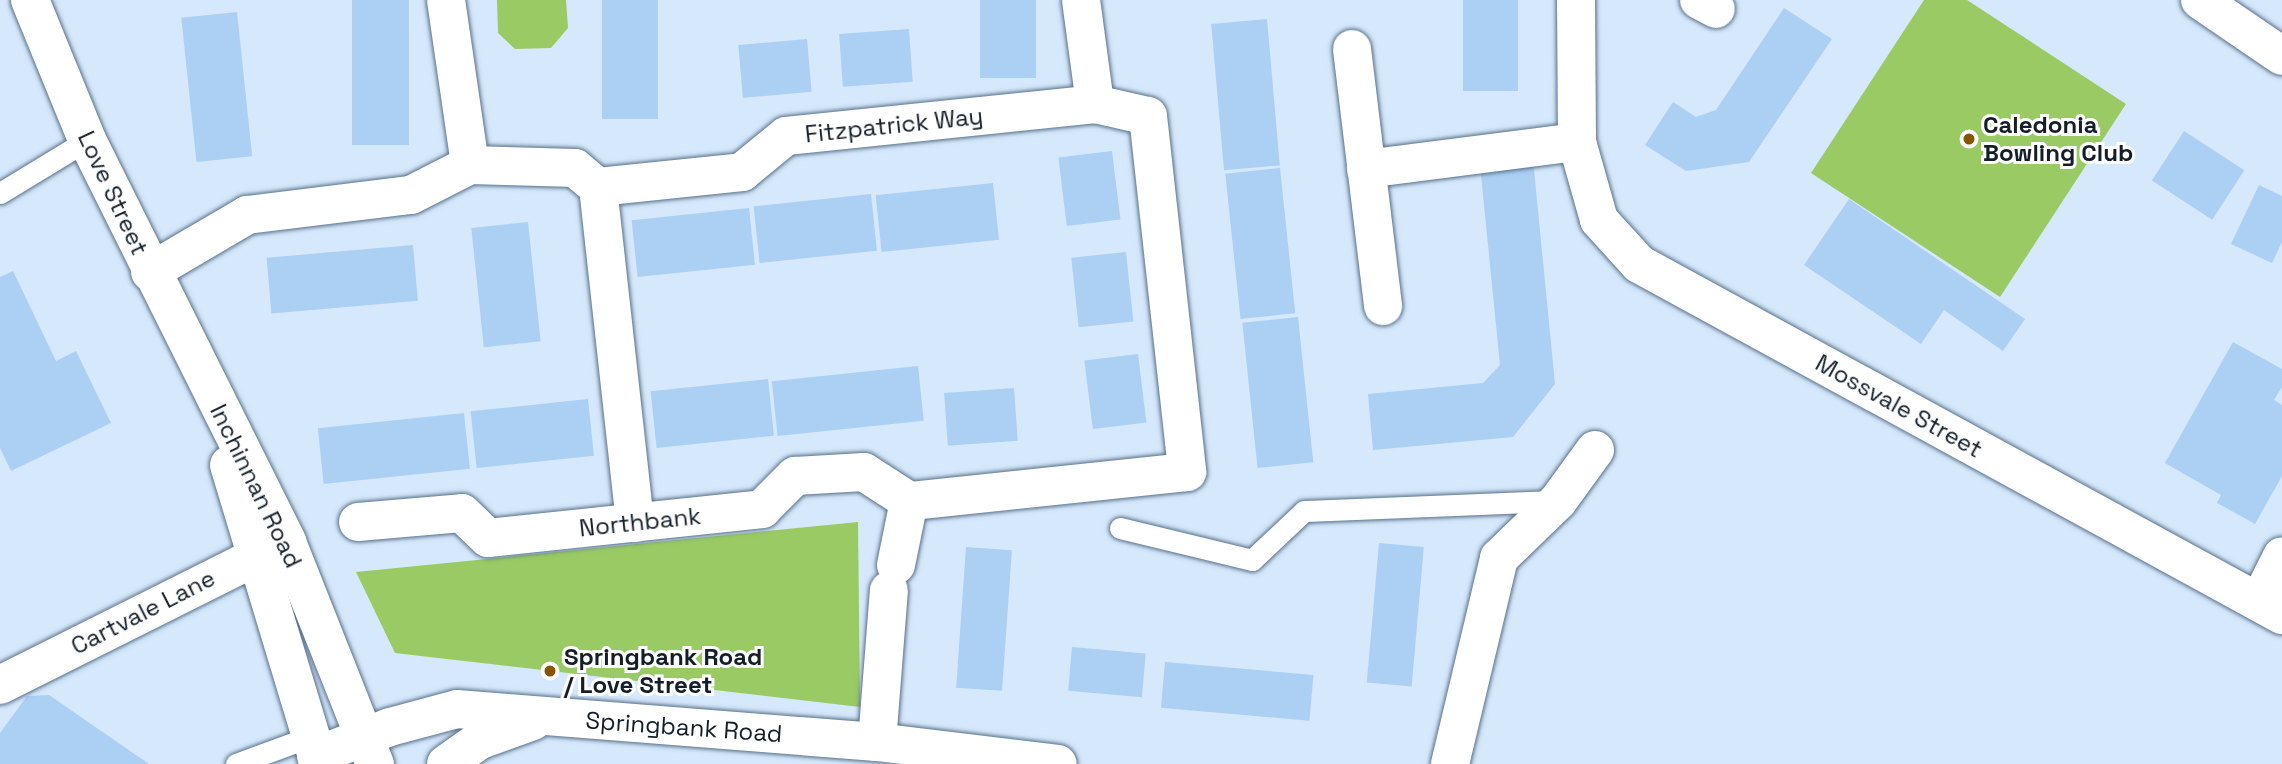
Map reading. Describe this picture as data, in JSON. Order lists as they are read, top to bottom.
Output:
{
  "streets": {
    "street": [
      "Fitzpatrick Way",
      "Love Street",
      "Mossvale Street",
      "Inchinnan Road",
      "Northbank",
      "Cartvale Lane",
      "Springbank Road"
    ]
  },
  "crossings": [
    ["Fitzpatrick Way", "Northbank"],
    ["Love Street", "Inchinnan Road"],
    ["Inchinnan Road", "Cartvale Lane"],
    ["Inchinnan Road", "Springbank Road"]
  ],
  "places": ["Caledonia Bowling Club", "Springbank Road / Love Street"]
}
